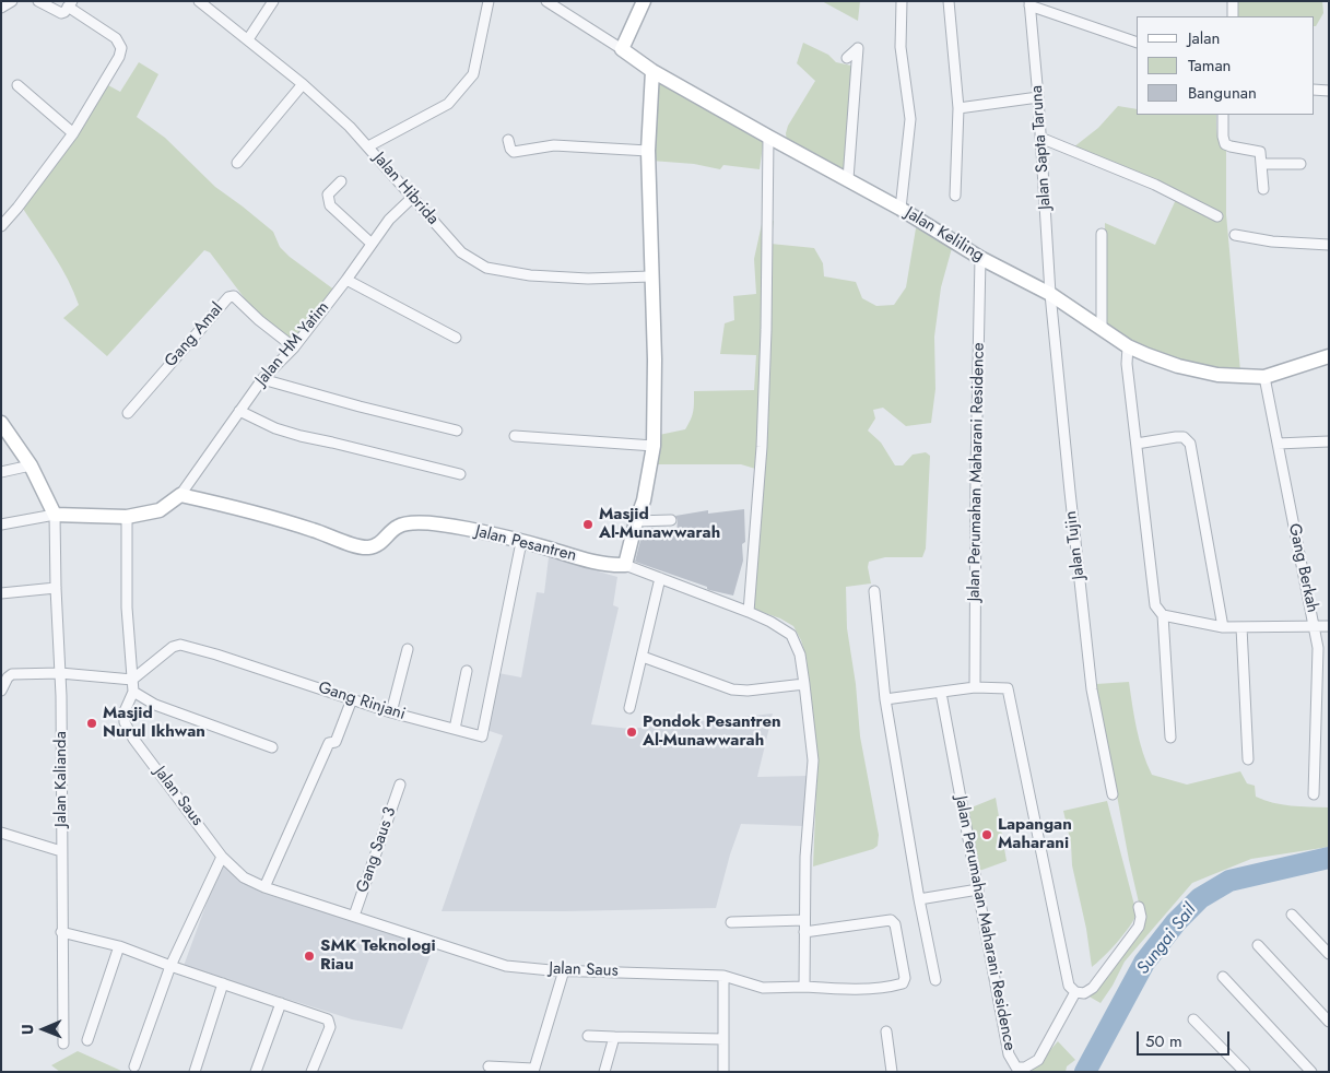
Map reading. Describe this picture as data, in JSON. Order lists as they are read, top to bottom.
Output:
{
  "streets": {
    "street": [
      "Jalan Sapta Taruna",
      "Jalan Hibrida",
      "Jalan Keliling",
      "Gang Amal",
      "Jalan HM Yatim",
      "Jalan Perumahan Maharani Residence",
      "Jalan Pesantren",
      "Jalan Tujin",
      "Gang Berkah",
      "Gang Rinjani",
      "Jalan Kalianda",
      "Jalan Saus",
      "Gang Saus 3"
    ]
  },
  "crossings": [
    ["Jalan Sapta Taruna", "Jalan Keliling"],
    ["Jalan Sapta Taruna", "Jalan Tujin"],
    ["Jalan Hibrida", "Jalan HM Yatim"],
    ["Jalan Keliling", "Jalan Perumahan Maharani Residence"],
    ["Jalan Keliling", "Jalan Tujin"],
    ["Jalan Keliling", "Gang Berkah"],
    ["Gang Amal", "Jalan HM Yatim"],
    ["Jalan HM Yatim", "Jalan Pesantren"],
    ["Jalan Pesantren", "Gang Rinjani"],
    ["Gang Rinjani", "Jalan Saus"],
    ["Jalan Saus", "Gang Saus 3"]
  ],
  "water": ["Sungai Sail"],
  "places": [
    "Masjid Al-Munawwarah",
    "Masjid Nurul Ikhwan",
    "Pondok Pesantren Al-Munawwarah",
    "Lapangan Maharani",
    "SMK Teknologi Riau"
  ],
  "legend": ["Jalan", "Taman", "Bangunan"],
  "scale_bar": "50 m",
  "north": "left"
}
